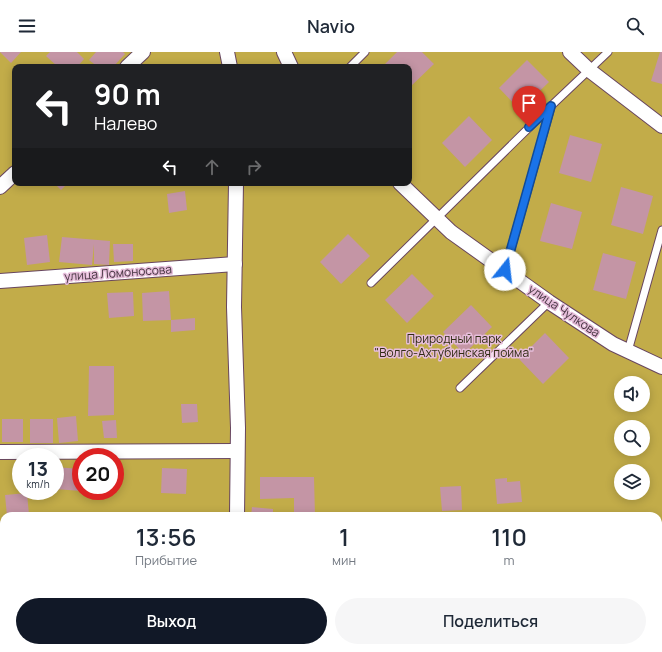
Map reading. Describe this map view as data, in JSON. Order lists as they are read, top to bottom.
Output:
{
  "streets": {
    "street": ["улица Ломоносова", "улица Чулкова"]
  },
  "parks": ["Природный парк \"Волго-Ахтубинская пойма\""],
  "page": {
    "header": "Navio",
    "turn": ["90 m", "Налево"],
    "speed": "13 km/h",
    "limit": "20",
    "eta": [
      "13:56",
      "Прибытие",
      "1",
      "мин",
      "110",
      "m"
    ],
    "buttons": ["Выход", "Поделиться"]
  }
}
